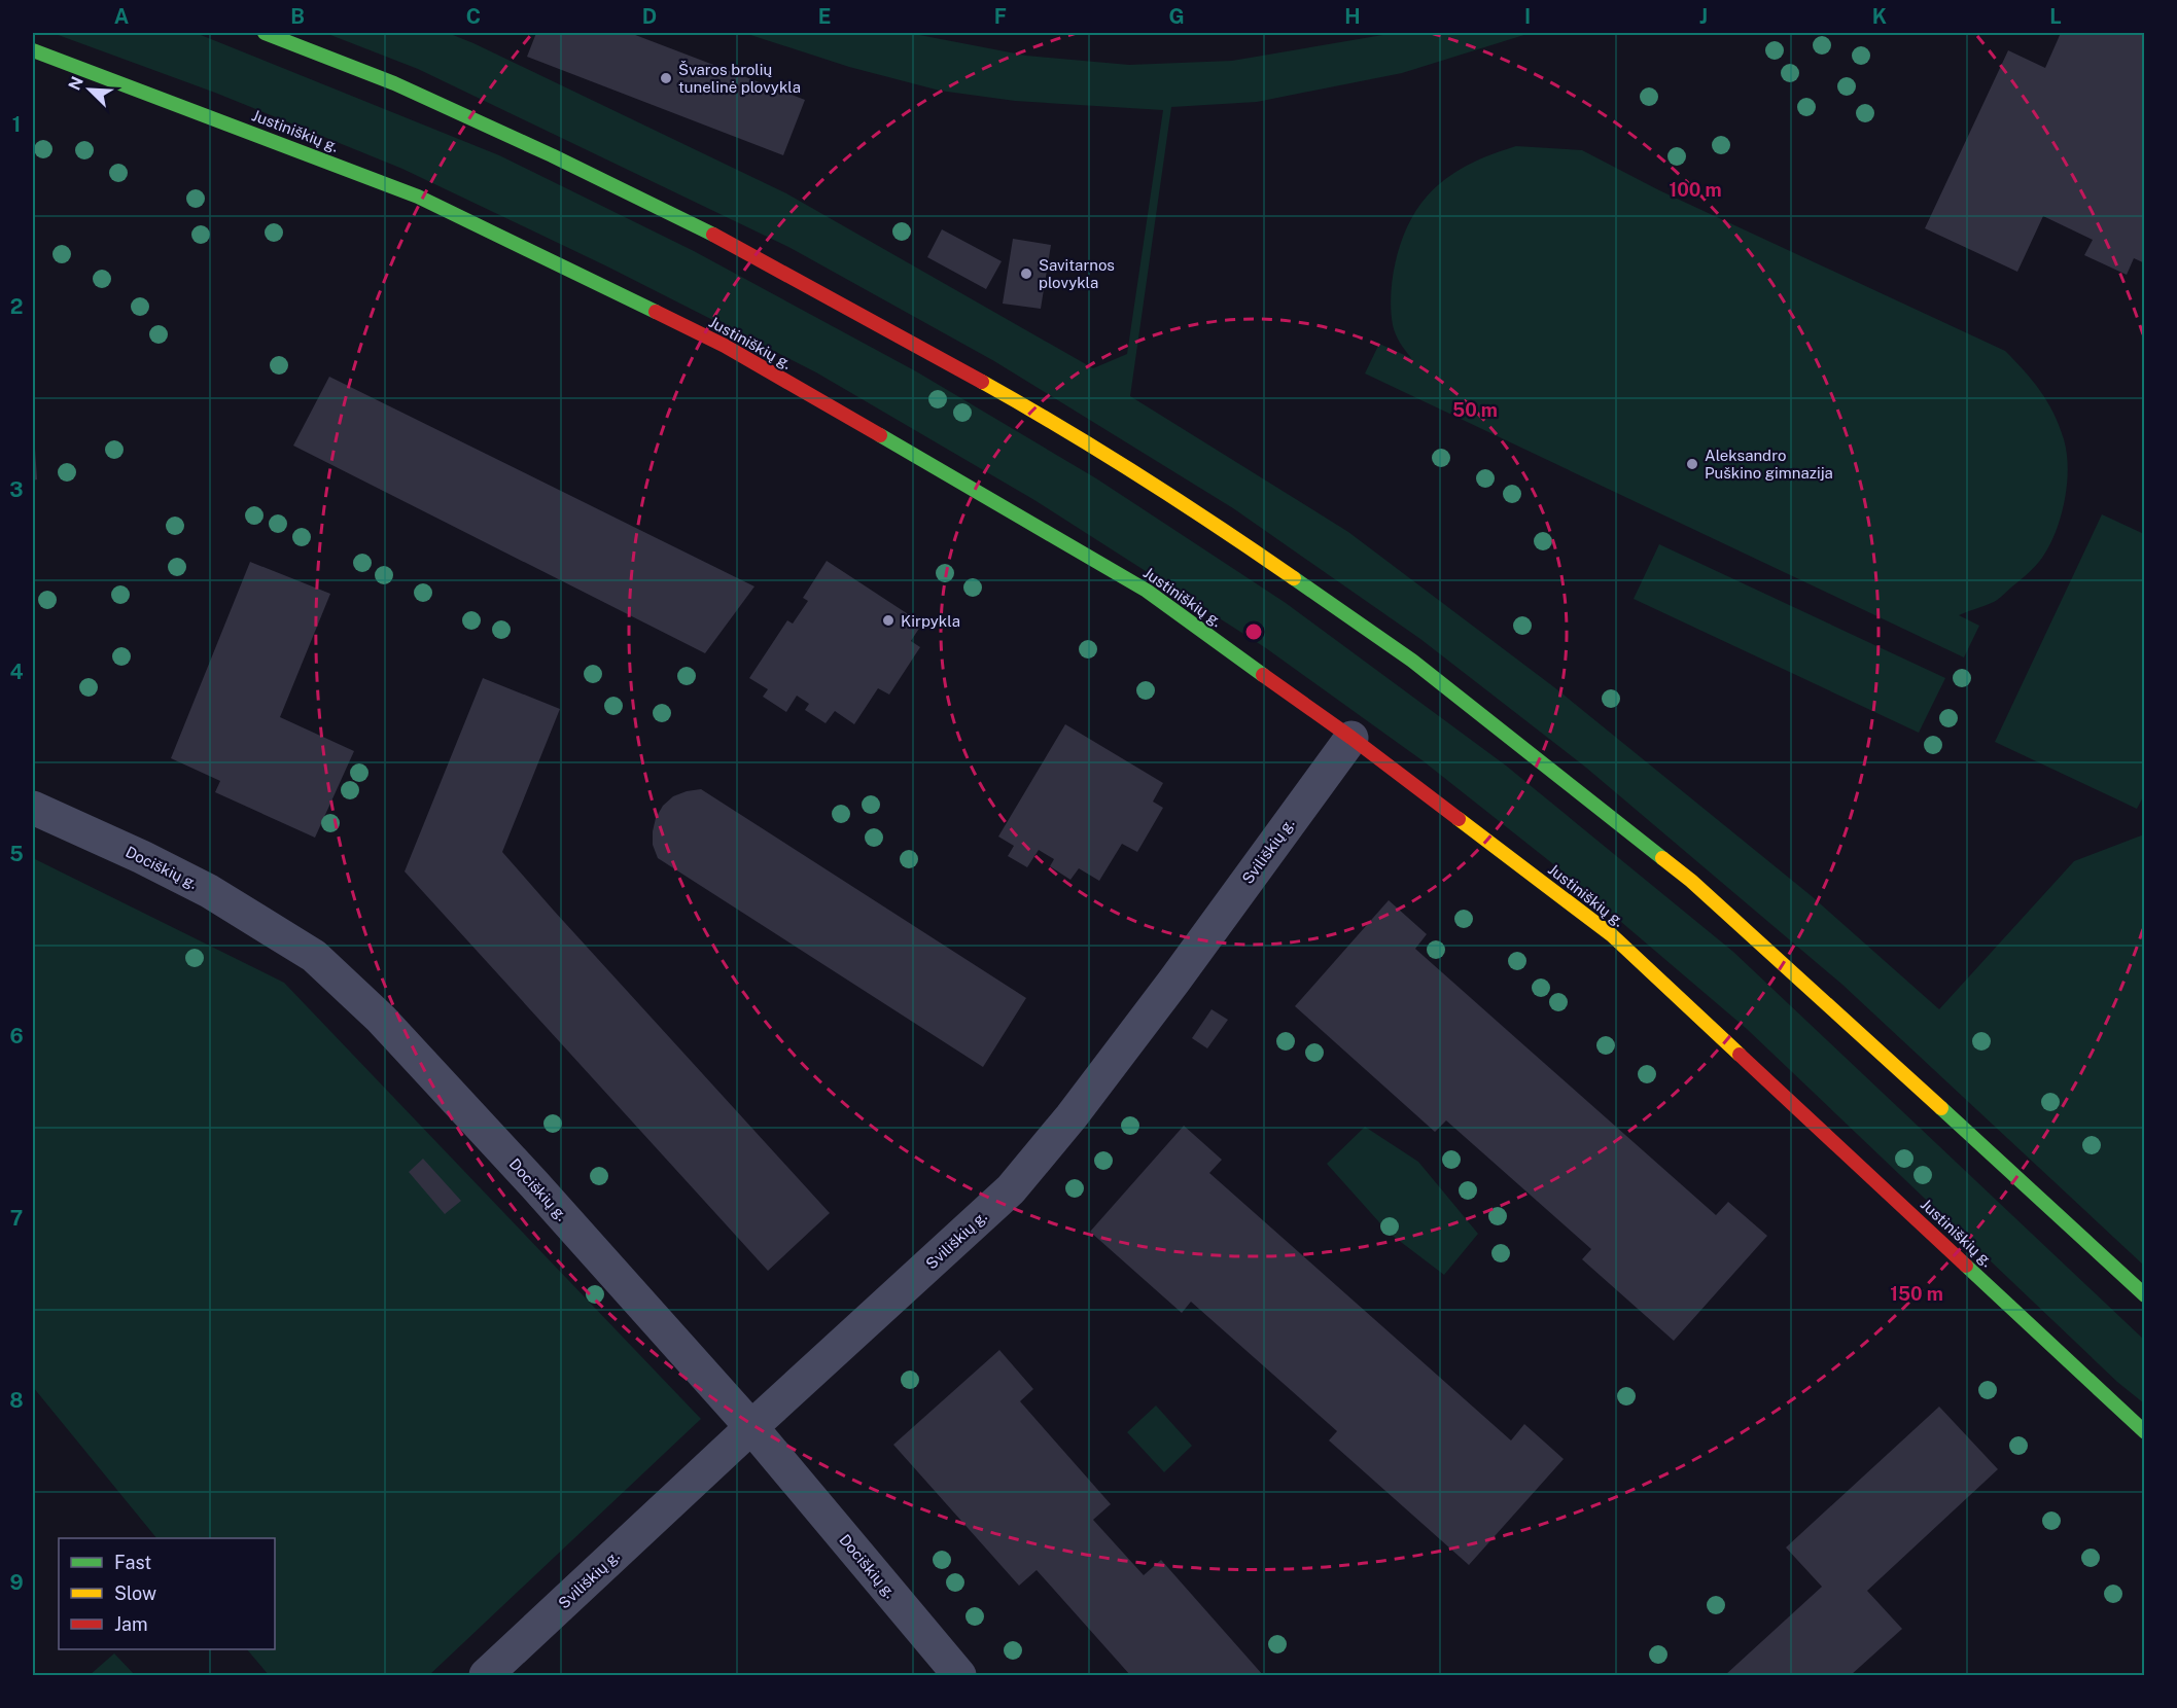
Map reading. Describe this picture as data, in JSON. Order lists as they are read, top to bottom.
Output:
{
  "streets": {
    "main road": ["Justiniškių g."],
    "street": ["Sviliškių g.", "Dociškių g."]
  },
  "crossings": [
    ["Justiniškių g.", "Sviliškių g."],
    ["Sviliškių g.", "Dociškių g."]
  ],
  "places": [
    "Švaros brolių tunelinė plovykla",
    "Savitarnos plovykla",
    "Aleksandro Puškino gimnazija",
    "Kirpykla"
  ],
  "legend": ["Fast", "Slow", "Jam"],
  "north": "top left",
  "grid": {
    "columns": [
      "A",
      "B",
      "C",
      "D",
      "E",
      "F",
      "G",
      "H",
      "I",
      "J",
      "K",
      "L"
    ],
    "rows": [
      "1",
      "2",
      "3",
      "4",
      "5",
      "6",
      "7",
      "8",
      "9"
    ]
  },
  "rings": ["100 m", "50 m", "150 m"]
}
